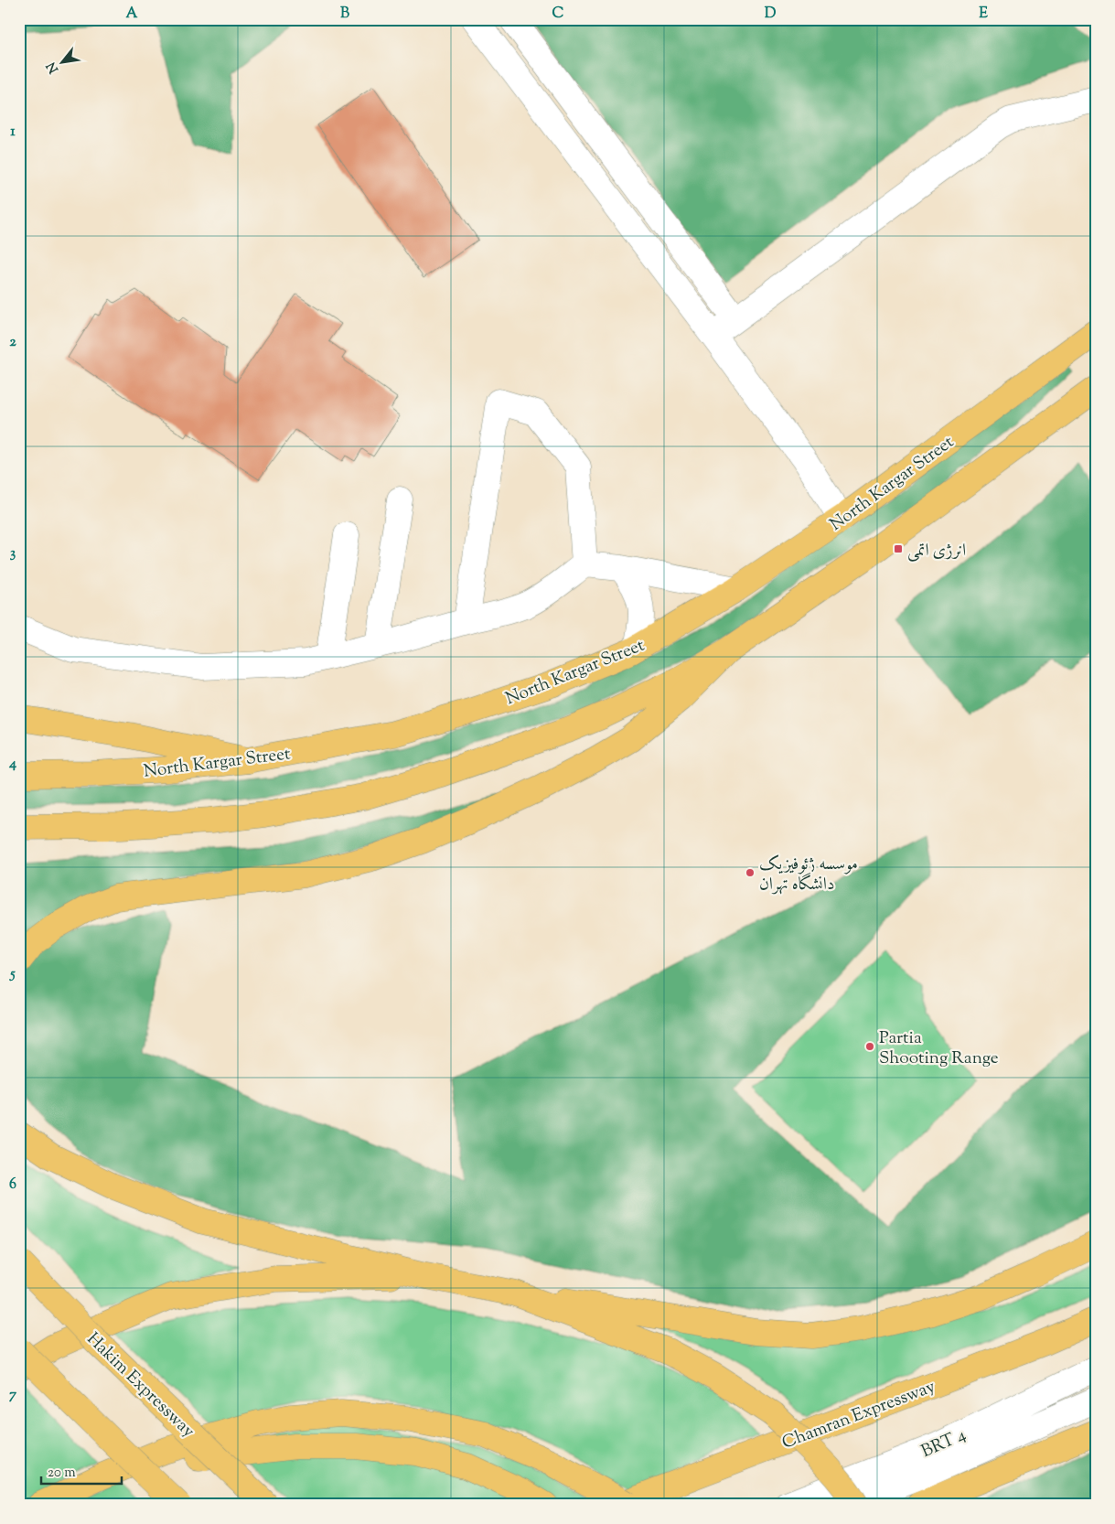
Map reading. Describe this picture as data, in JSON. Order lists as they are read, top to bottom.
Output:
{
  "streets": {
    "main road": ["North Kargar Street", "Hakim Expressway", "Chamran Expressway"],
    "lane": ["BRT 4"]
  },
  "places": {
    "transit": ["انرژی اتمی"],
    "other": ["موسسه ژئوفیزیک دانشگاه تهران", "Partia Shooting Range"]
  },
  "scale_bar": "20 m",
  "north": "bottom left",
  "grid": {
    "columns": [
      "A",
      "B",
      "C",
      "D",
      "E"
    ],
    "rows": [
      "1",
      "2",
      "3",
      "4",
      "5",
      "6",
      "7"
    ]
  }
}
